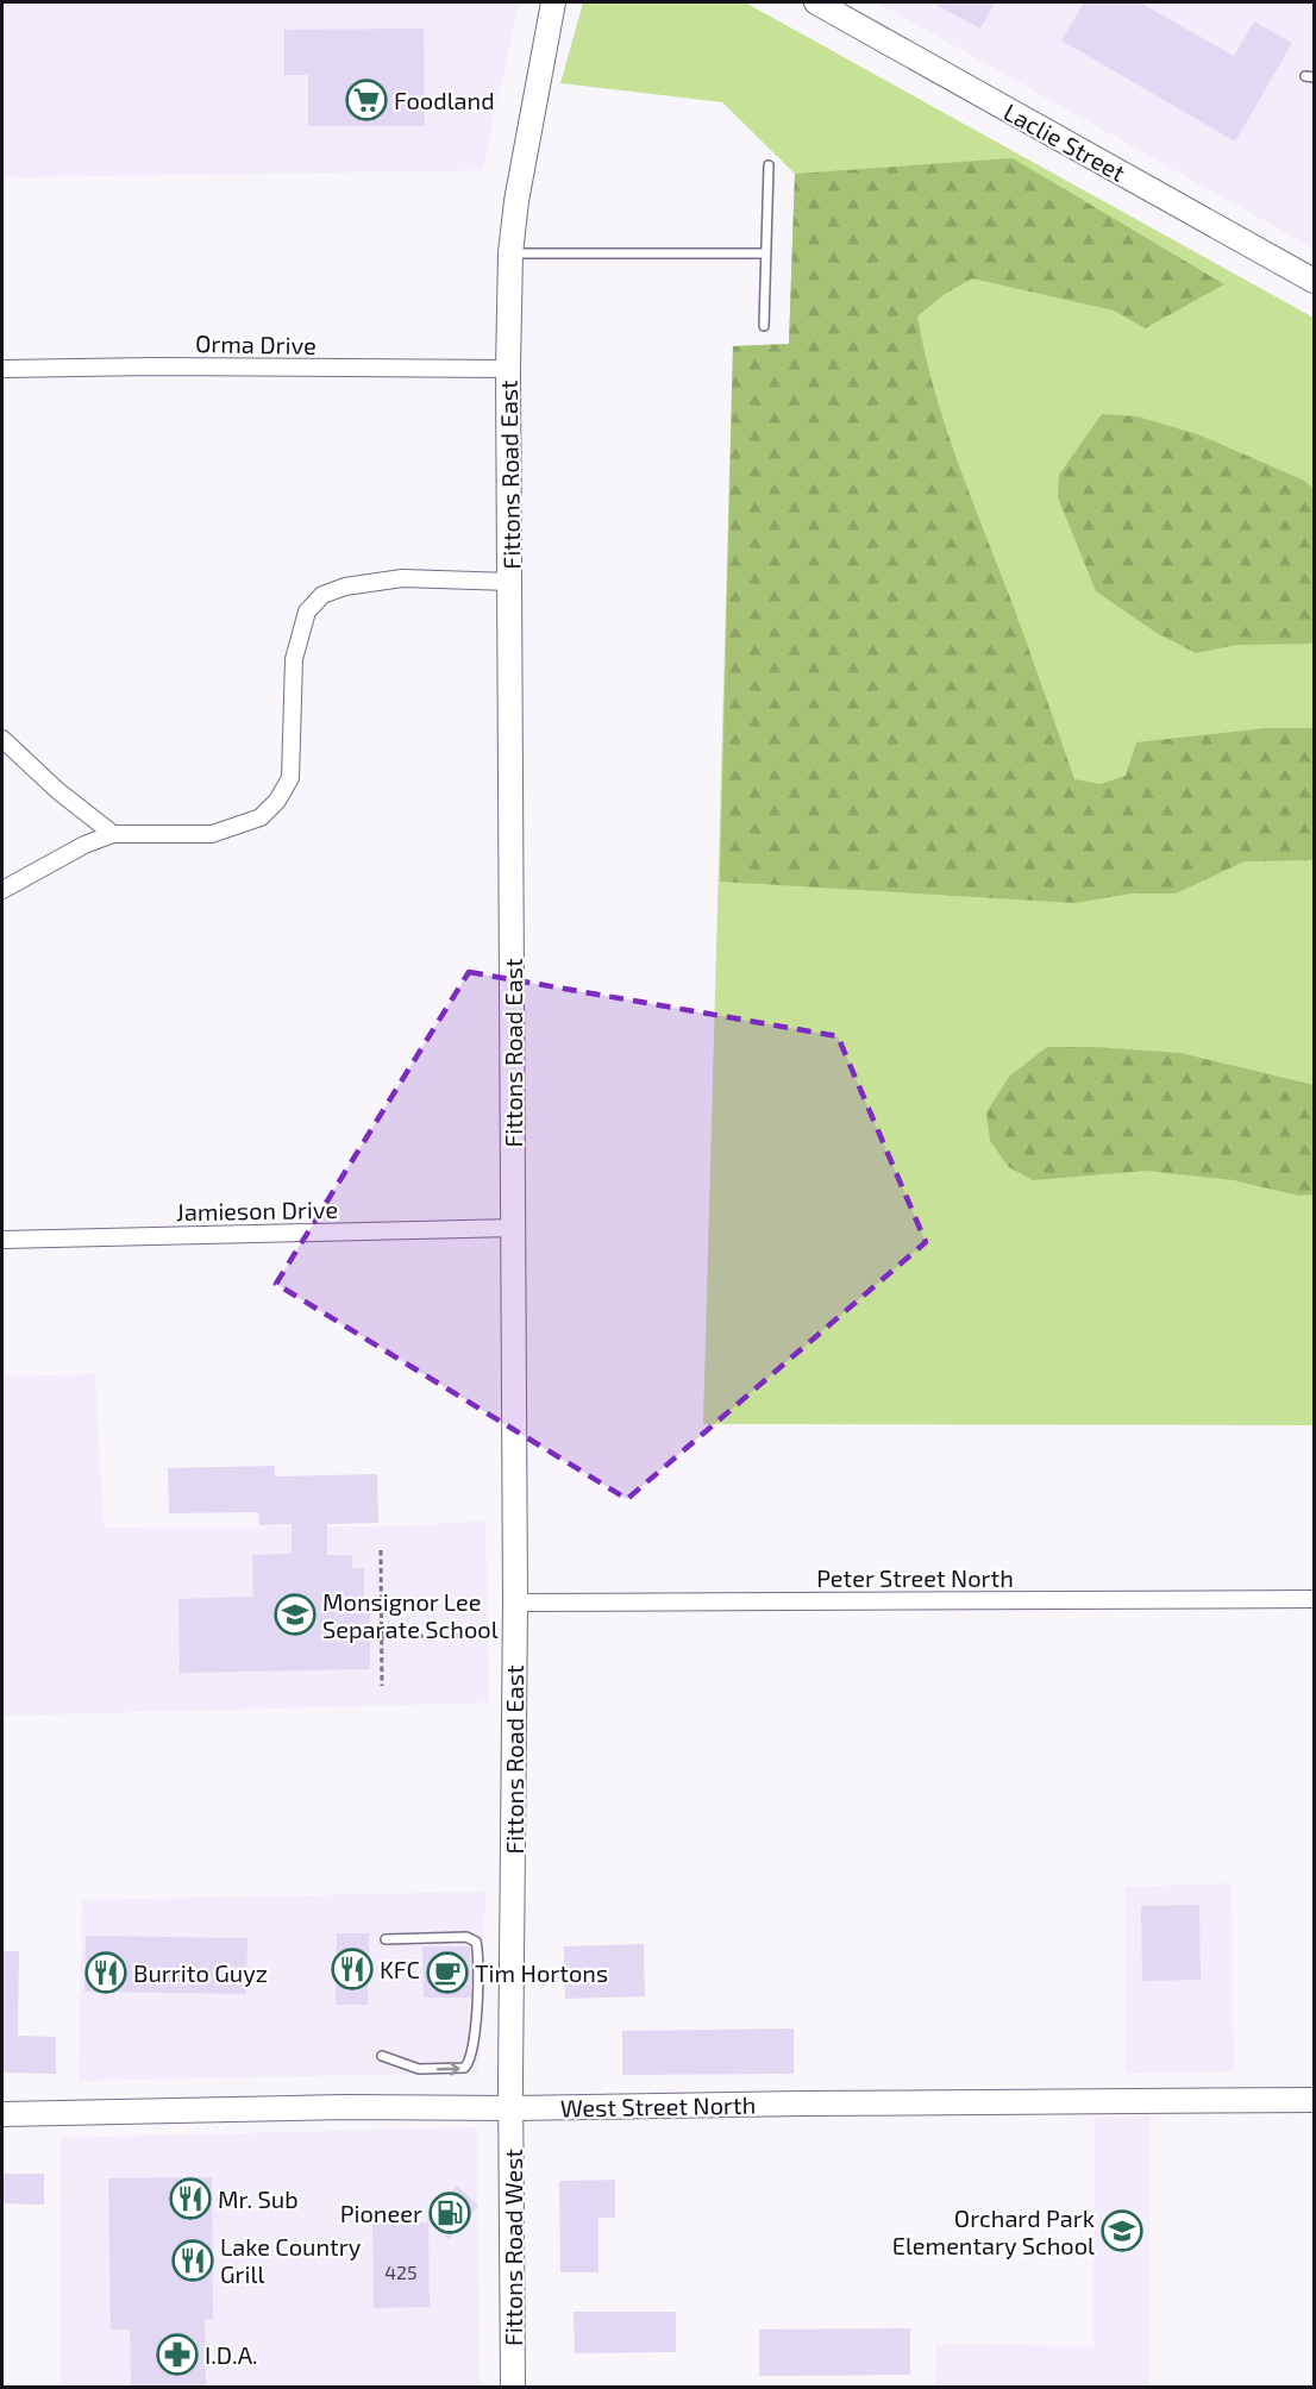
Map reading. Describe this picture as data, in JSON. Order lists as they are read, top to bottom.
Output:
{
  "streets": {
    "street": [
      "Laclie Street",
      "Orma Drive",
      "Fittons Road East",
      "Jamieson Drive",
      "Peter Street North",
      "West Street North",
      "Fittons Road West"
    ]
  },
  "crossings": [
    ["Orma Drive", "Fittons Road East"],
    ["Fittons Road East", "Jamieson Drive"],
    ["Fittons Road East", "Peter Street North"],
    ["Fittons Road East", "West Street North"],
    ["Fittons Road East", "Fittons Road West"],
    ["West Street North", "Fittons Road West"]
  ],
  "places": {
    "supermarket": ["Foodland"],
    "school or university": ["Monsignor Lee Separate School", "Orchard Park Elementary School"],
    "restaurant": [
      "KFC",
      "Burrito Guyz",
      "Mr. Sub",
      "Lake Country Grill"
    ],
    "cafe": ["Tim Hortons"],
    "fuel station": ["Pioneer"],
    "pharmacy": ["I.D.A."]
  },
  "house_numbers": ["425"]
}
